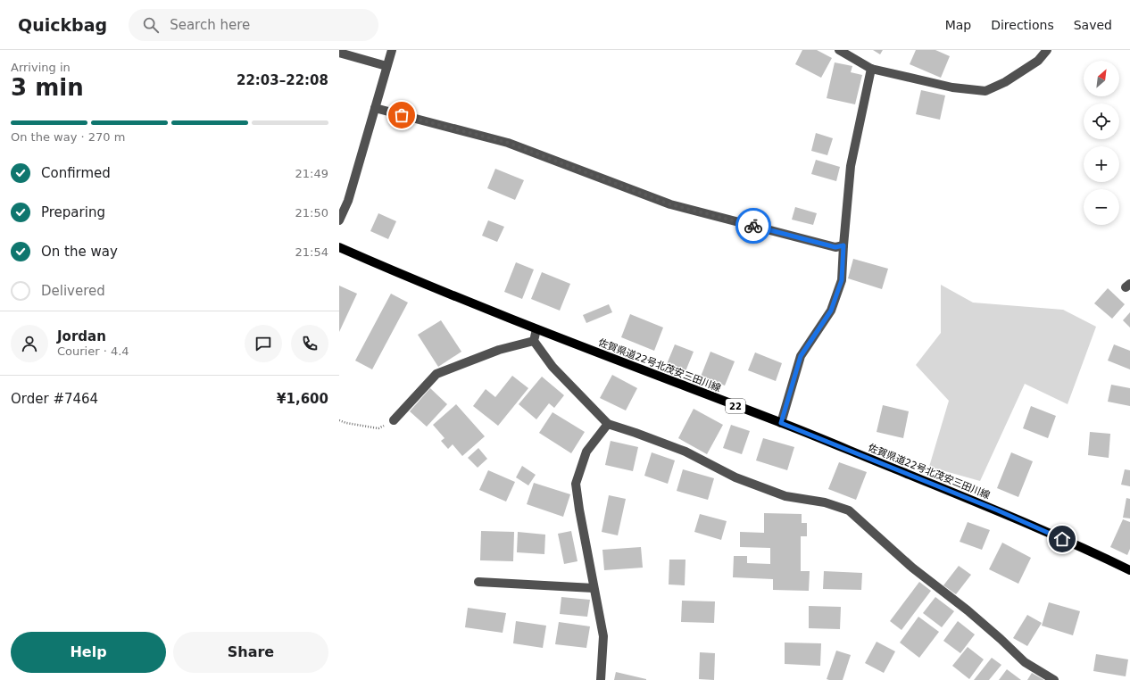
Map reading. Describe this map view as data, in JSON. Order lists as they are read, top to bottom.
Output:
{
  "streets": {
    "main road": ["佐賀県道22号北茂安三田川線", "22"]
  },
  "north": "top right",
  "page": {
    "header": "Quickbag",
    "search": "Search here",
    "nav": ["Map", "Directions", "Saved"],
    "heading": ["3 min", "Arriving in", "22:03–22:08"],
    "panel": [
      "Jordan",
      "Courier · 4.4",
      "Order #7464",
      "¥1,600"
    ],
    "map_buttons": ["+", "−"],
    "bar": "On the way · 270 m",
    "list": [
      ["Confirmed", "21:49"],
      ["Preparing", "21:50"],
      ["On the way", "21:54"],
      "Delivered"
    ],
    "buttons": ["Help", "Share"]
  }
}
